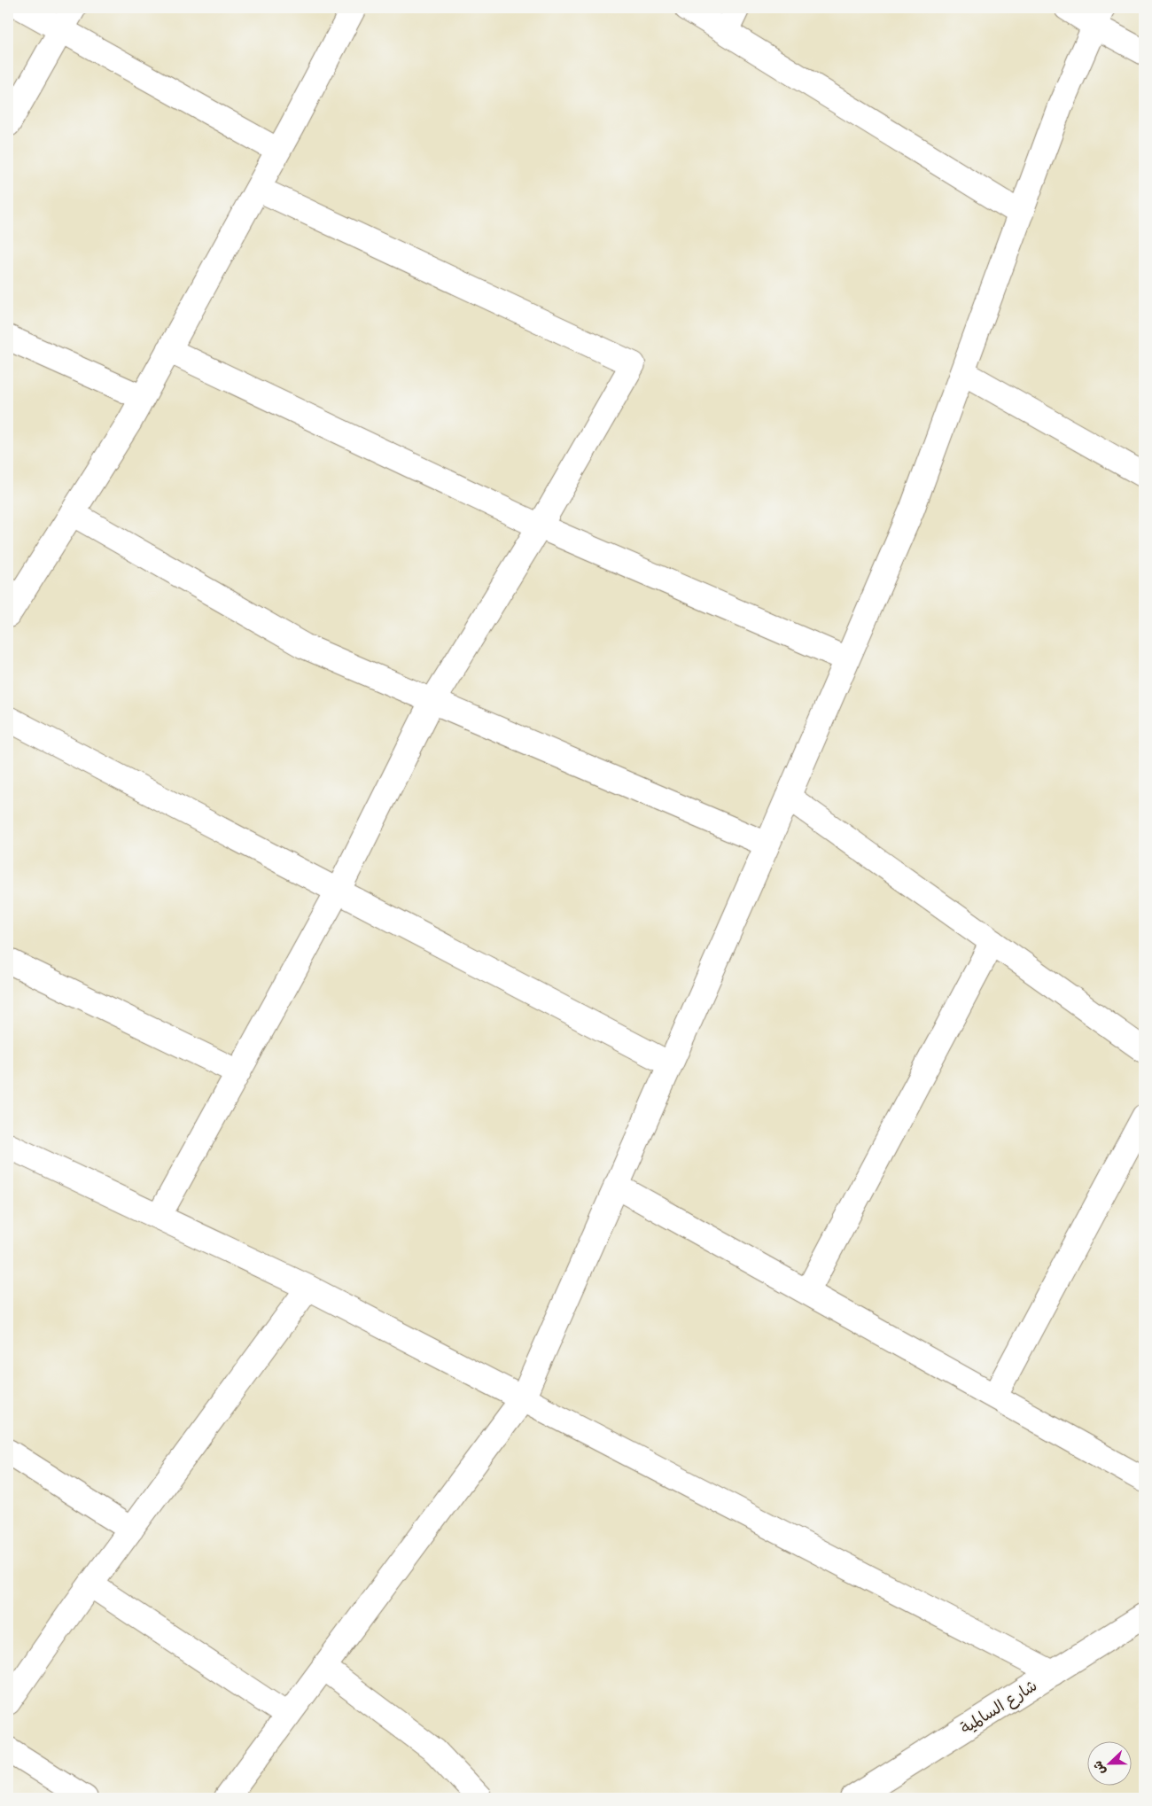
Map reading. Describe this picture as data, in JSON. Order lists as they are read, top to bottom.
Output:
{
  "streets": {
    "street": ["شارع السالمية"]
  },
  "north": "left"
}
